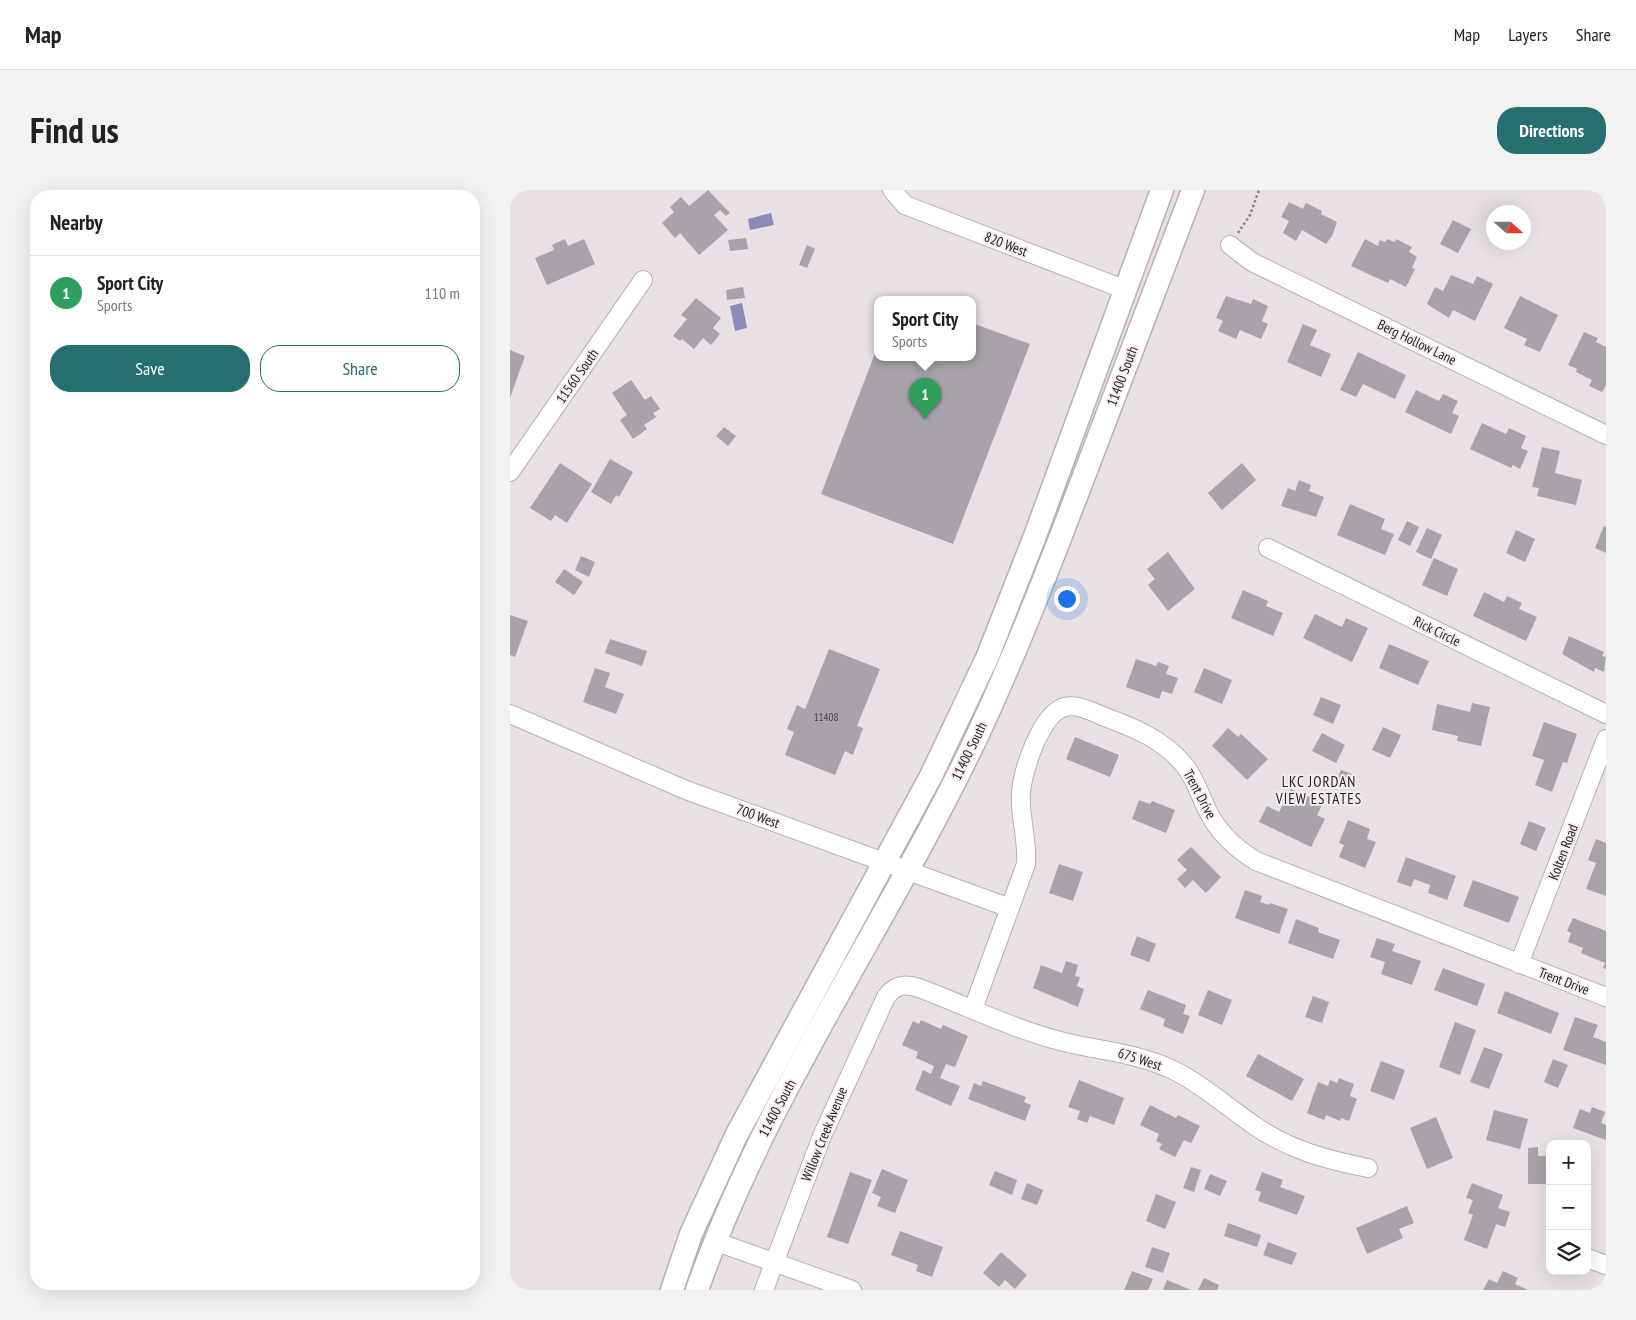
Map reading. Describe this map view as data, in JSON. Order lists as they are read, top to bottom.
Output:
{
  "streets": {
    "main road": ["11400 South"],
    "street": [
      "820 West",
      "Berg Hollow Lane",
      "11560 South",
      "Rick Circle",
      "Trent Drive",
      "700 West",
      "Kolten Road",
      "675 West",
      "Willow Creek Avenue"
    ]
  },
  "crossings": [
    ["820 West", "11400 South"],
    ["11400 South", "700 West"],
    ["Trent Drive", "700 West"],
    ["Trent Drive", "Kolten Road"],
    ["Trent Drive", "675 West"],
    ["675 West", "Willow Creek Avenue"]
  ],
  "districts": ["LKC JORDAN VIEW ESTATES"],
  "house_numbers": ["11408"],
  "north": "right",
  "page": {
    "header": "Map",
    "nav": ["Map", "Layers", "Share"],
    "title": "Find us",
    "buttons": [
      "Directions",
      ["Save", "Share"]
    ],
    "heading": "Nearby",
    "list": [
      {
        "mark": "1",
        "name": "Sport City",
        "note": "Sports",
        "value": "110 m"
      }
    ],
    "popup": ["Sport City", "Sports"],
    "pins": "1",
    "map_buttons": ["+", "−"]
  }
}
